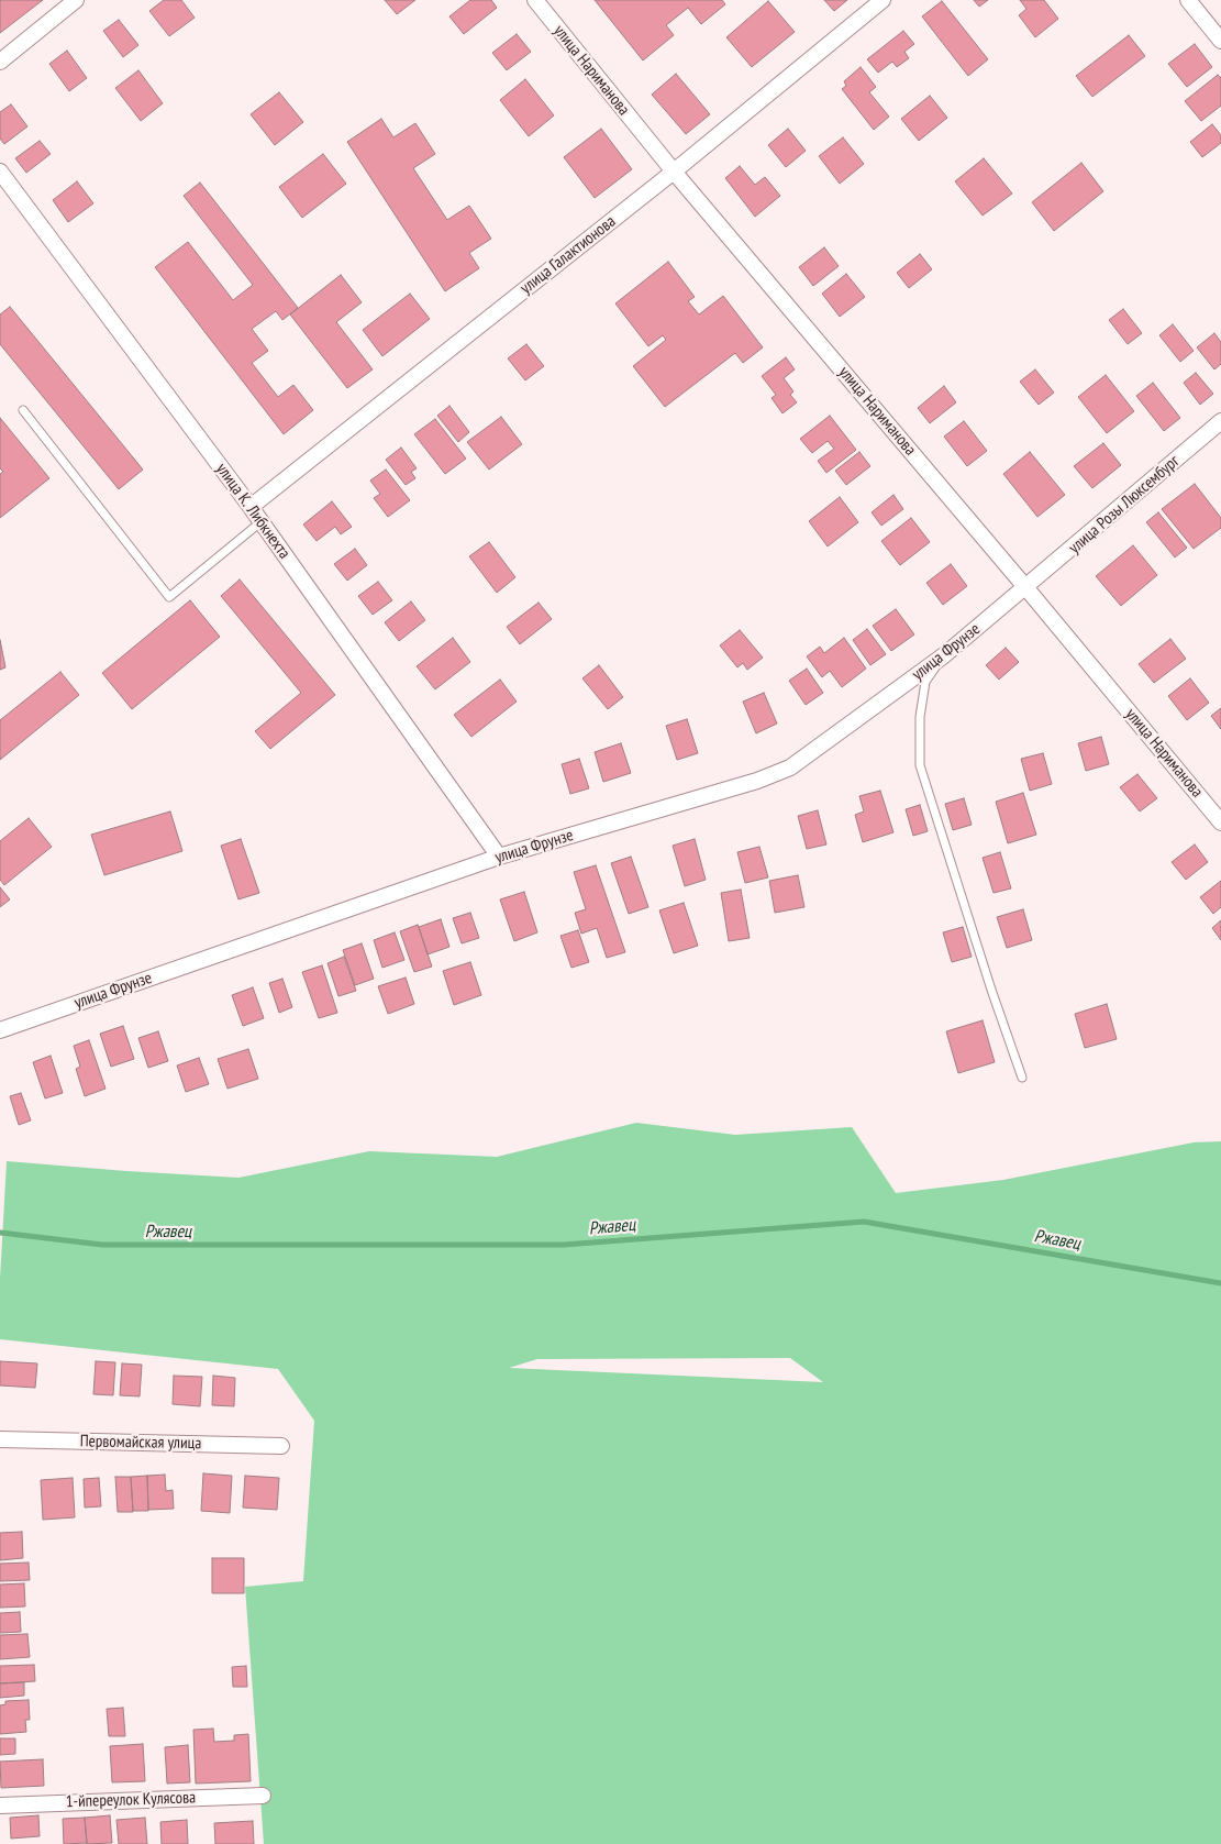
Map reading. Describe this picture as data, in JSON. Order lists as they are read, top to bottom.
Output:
{
  "streets": {
    "street": [
      "улица Нариманова",
      "улица Галактионова",
      "улица Розы Люксембург",
      "улица К. Либкнехта",
      "улица Фрунзе",
      "Первомайская улица",
      "1-йпереулок Кулясова"
    ]
  },
  "crossings": [
    ["улица Нариманова", "улица Галактионова"],
    ["улица Нариманова", "улица Розы Люксембург"],
    ["улица Нариманова", "улица Фрунзе"],
    ["улица Галактионова", "улица К. Либкнехта"],
    ["улица Розы Люксембург", "улица Фрунзе"],
    ["улица К. Либкнехта", "улица Фрунзе"]
  ],
  "water": ["Ржавец"]
}
